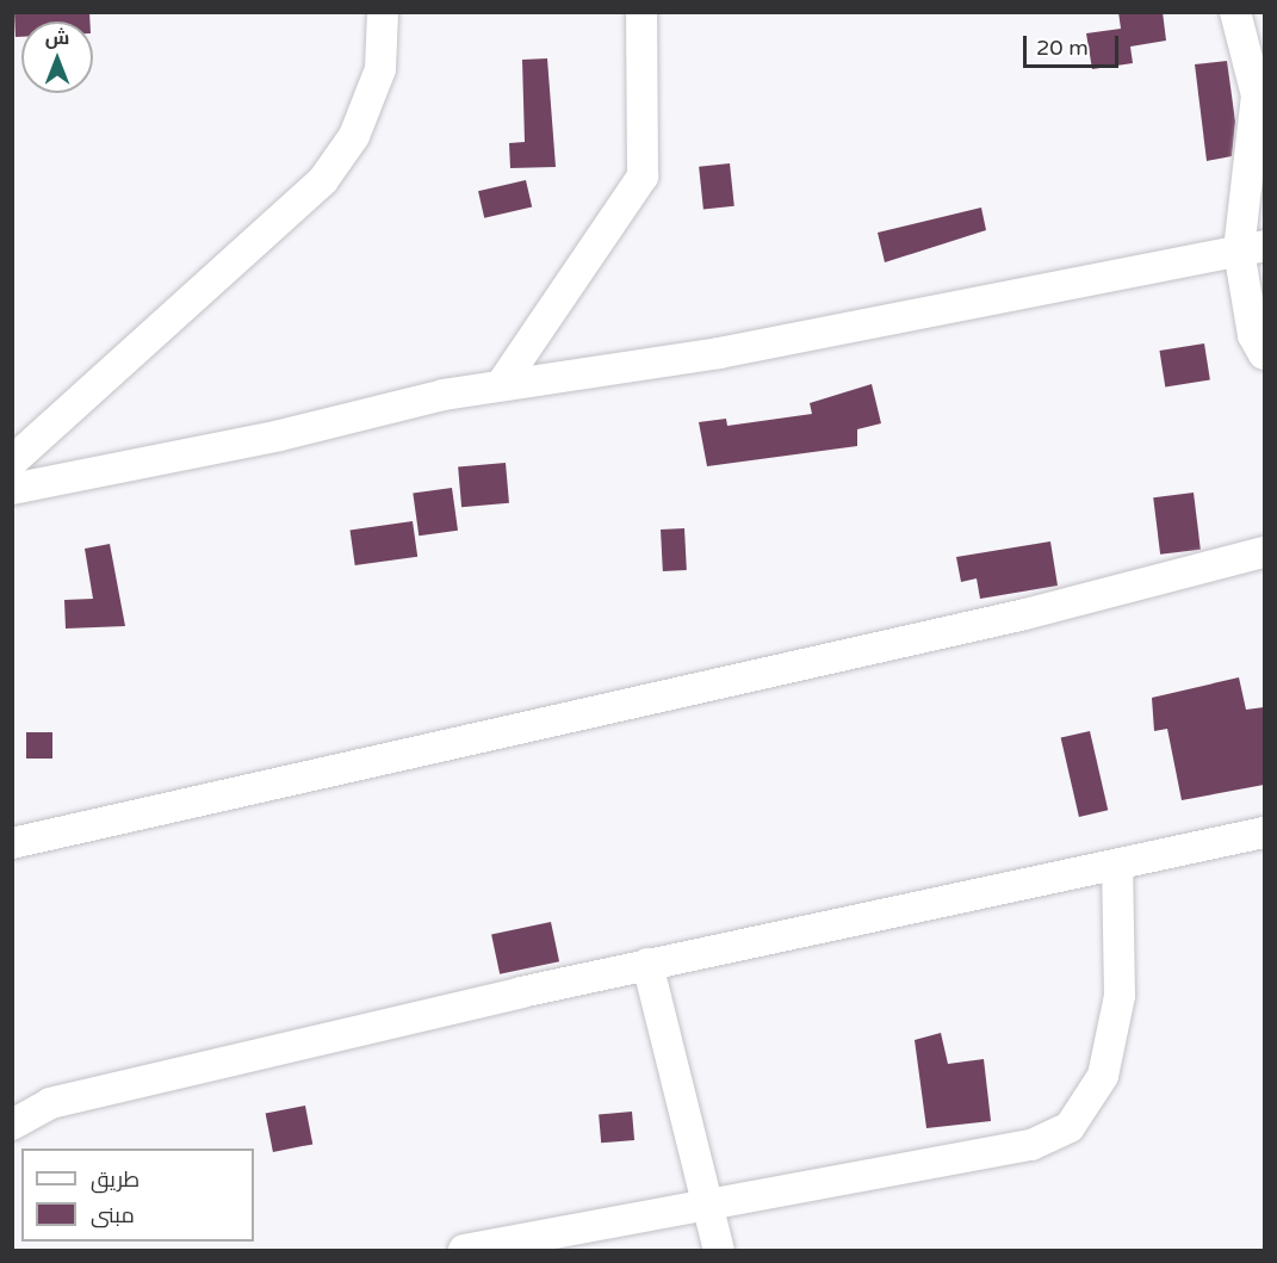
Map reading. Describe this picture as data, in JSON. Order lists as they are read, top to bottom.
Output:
{
  "legend": ["طريق", "مبنى"],
  "scale_bar": "20 m",
  "north": "top"
}
